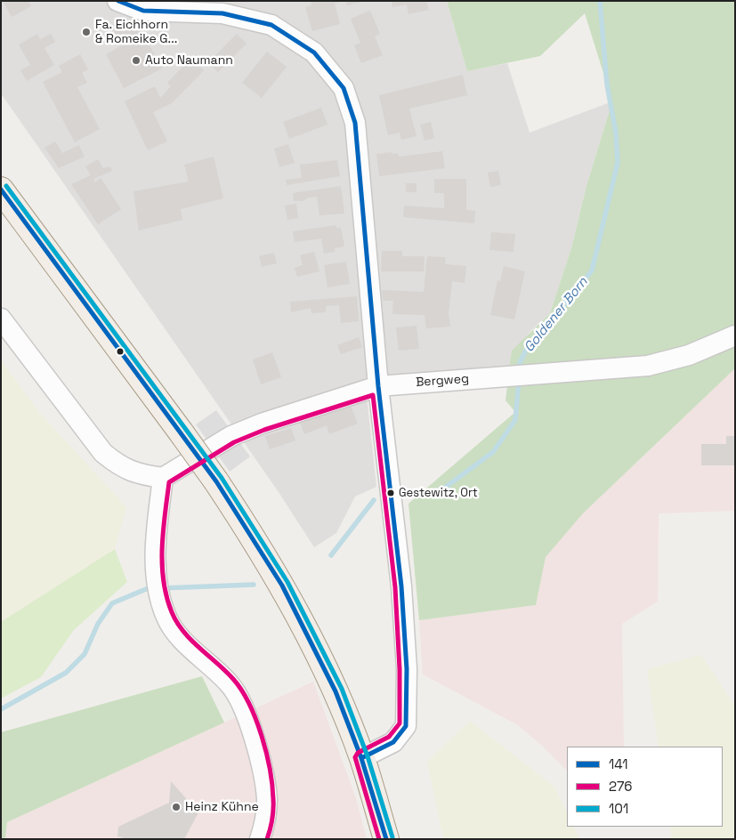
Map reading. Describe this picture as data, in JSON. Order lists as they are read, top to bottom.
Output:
{
  "streets": {
    "street": ["Bergweg"]
  },
  "water": ["Goldener Born"],
  "places": [
    "Fa. Eichhorn & Romeike G...",
    "Auto Naumann",
    "Gestewitz, Ort",
    "Heinz Kühne"
  ],
  "lines": ["transit line 141", "transit line 101", "transit line 276"],
  "legend": ["141", "276", "101"]
}
